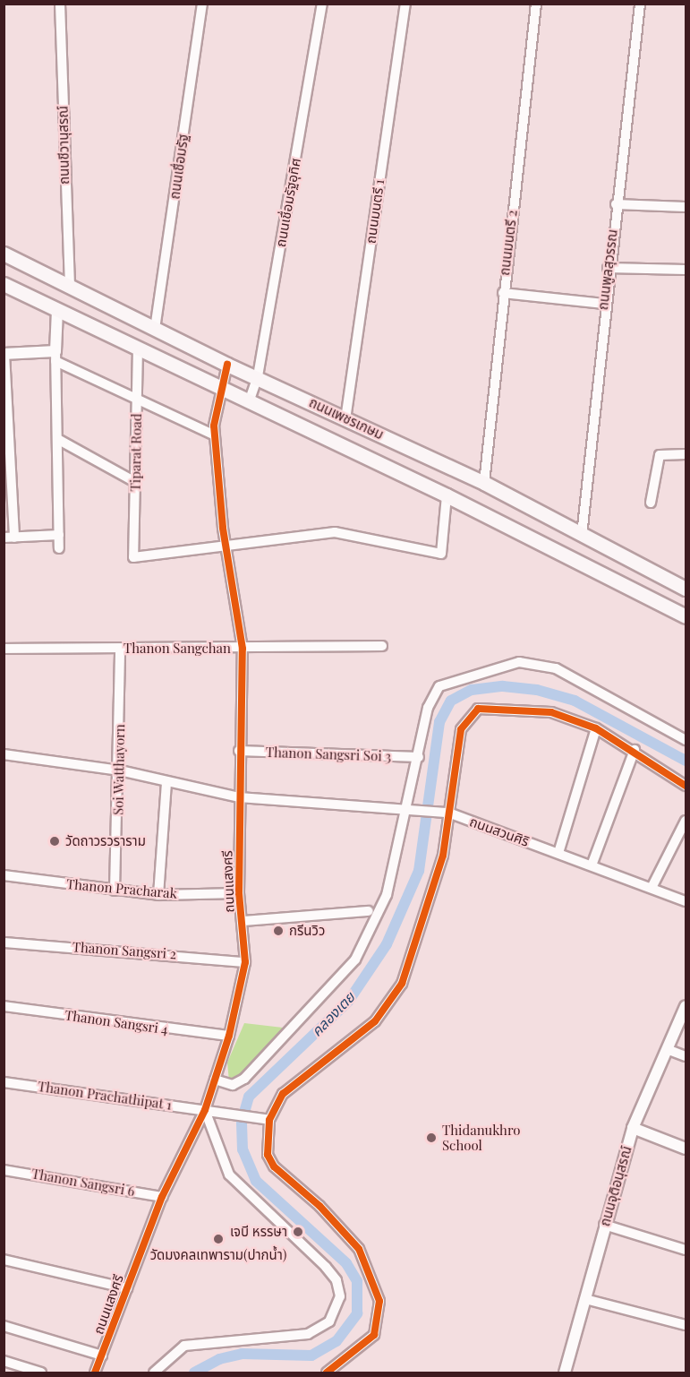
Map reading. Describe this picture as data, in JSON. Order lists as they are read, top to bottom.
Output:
{
  "streets": {
    "main road": ["ถนนเพชรเกษม"],
    "street": [
      "ถนนชีวานุสรณ์",
      "ถนนเชื่อมรัฐ",
      "ถนนเชื่อมรัฐอุทิศ",
      "ถนนมนตรี 1",
      "ถนนมนตรี 2",
      "ถนนพูลสุวรรณ",
      "Tiparat Road",
      "Thanon Sangchan",
      "Thanon Sangsri Soi 3",
      "Soi Watthayorn",
      "ถนนสวนศิริ",
      "ถนนเเสงศรี",
      "Thanon Pracharak",
      "Thanon Sangsri 2",
      "Thanon Sangsri 4",
      "Thanon Prachathipat 1",
      "Thanon Sangsri 6",
      "ถนนจุติอนุสรณ์"
    ]
  },
  "crossings": [
    ["ถนนชีวานุสรณ์", "ถนนเพชรเกษม"],
    ["ถนนเชื่อมรัฐ", "ถนนเพชรเกษม"],
    ["ถนนเชื่อมรัฐอุทิศ", "ถนนเพชรเกษม"],
    ["ถนนมนตรี 1", "ถนนเพชรเกษม"],
    ["ถนนมนตรี 2", "ถนนเพชรเกษม"],
    ["ถนนพูลสุวรรณ", "ถนนเพชรเกษม"],
    ["ถนนเพชรเกษม", "Tiparat Road"],
    ["ถนนเพชรเกษม", "ถนนเเสงศรี"],
    ["Tiparat Road", "ถนนเเสงศรี"],
    ["Thanon Sangchan", "Soi Watthayorn"],
    ["Thanon Sangchan", "ถนนเเสงศรี"],
    ["Thanon Sangsri Soi 3", "ถนนเเสงศรี"],
    ["Soi Watthayorn", "ถนนสวนศิริ"],
    ["Soi Watthayorn", "Thanon Pracharak"],
    ["ถนนสวนศิริ", "ถนนเเสงศรี"],
    ["ถนนเเสงศรี", "Thanon Pracharak"],
    ["ถนนเเสงศรี", "Thanon Sangsri 2"],
    ["ถนนเเสงศรี", "Thanon Sangsri 4"],
    ["ถนนเเสงศรี", "Thanon Prachathipat 1"],
    ["ถนนเเสงศรี", "Thanon Sangsri 6"]
  ],
  "water": ["คลองเตย"],
  "places": [
    "วัดถาวรวราราม",
    "กรีนวิว",
    "Thidanukhro School",
    "เจบี หรรษา",
    "วัดมงคลเทพาราม(ปากน้ำ)"
  ]
}
